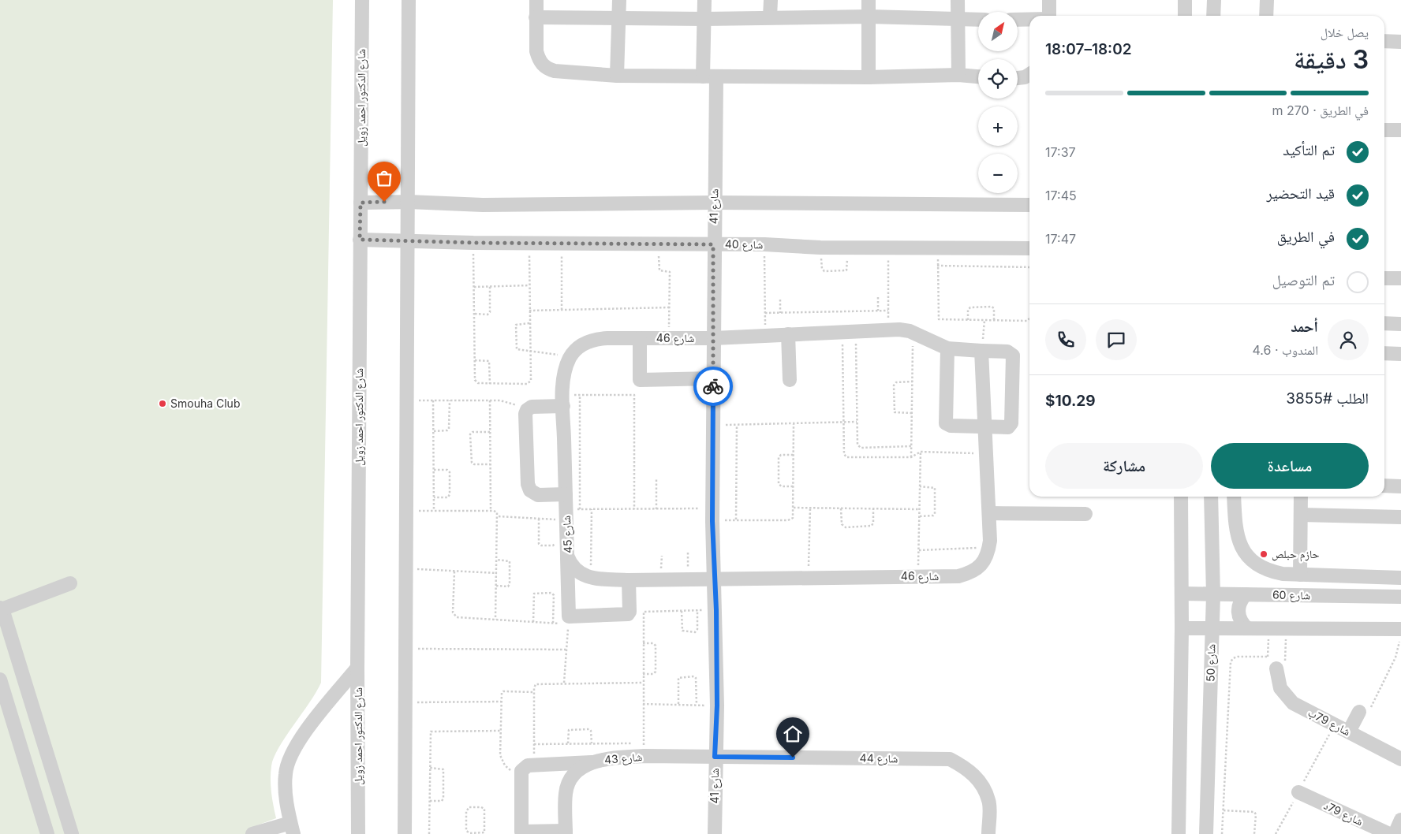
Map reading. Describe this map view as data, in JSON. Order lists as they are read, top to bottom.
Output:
{
  "streets": {
    "street": [
      "شارع الدكتور احمد زويل",
      "شارع 41",
      "شارع 40",
      "شارع 46",
      "شارع 45",
      "شارع 60",
      "شارع 50",
      "شارع 79ب",
      "شارع 43",
      "شارع 44",
      "شارع 79د"
    ]
  },
  "crossings": [
    ["شارع الدكتور احمد زويل", "شارع 40"],
    ["شارع 41", "شارع 40"],
    ["شارع 41", "شارع 46"],
    ["شارع 41", "شارع 45"],
    ["شارع 41", "شارع 43"],
    ["شارع 41", "شارع 44"],
    ["شارع 46", "شارع 45"],
    ["شارع 60", "شارع 50"],
    ["شارع 43", "شارع 44"]
  ],
  "places": ["Smouha Club", "حازم حبلص"],
  "north": "top right",
  "page": {
    "map_buttons": ["+", "−"],
    "heading": ["3 دقيقة", "يصل خلال", "18:02–18:07"],
    "panel": [
      "أحمد",
      "المندوب · 4.6",
      "الطلب #3855",
      "$10.29"
    ],
    "bar": "في الطريق · 270 m",
    "list": [
      ["تم التأكيد", "17:37"],
      ["قيد التحضير", "17:45"],
      ["في الطريق", "17:47"],
      "تم التوصيل"
    ],
    "buttons": ["مساعدة", "مشاركة"]
  }
}
